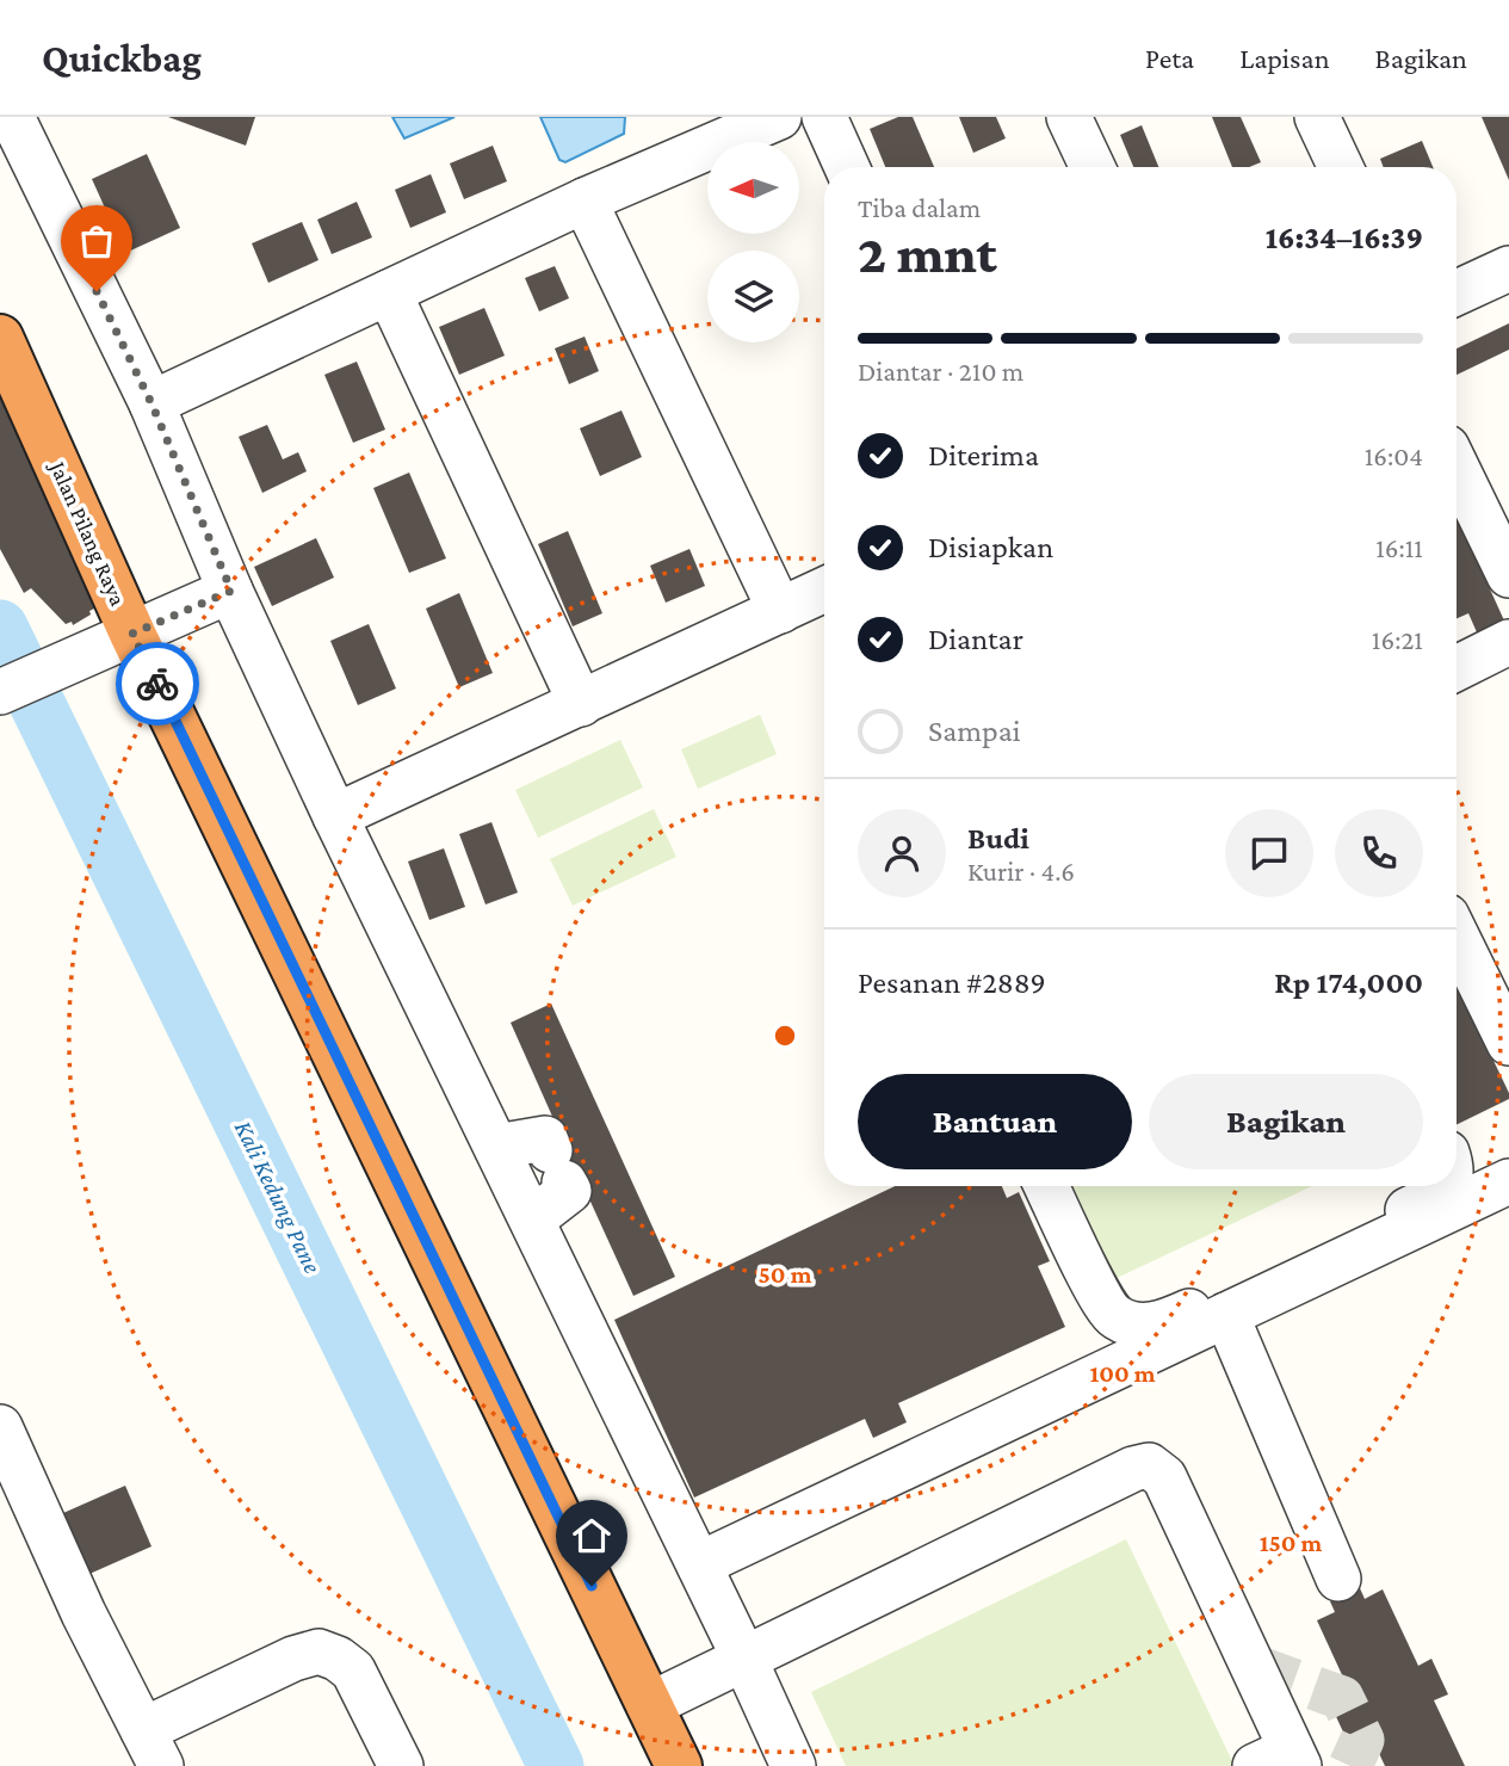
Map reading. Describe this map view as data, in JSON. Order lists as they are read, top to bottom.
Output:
{
  "streets": {
    "highway": ["Jalan Pilang Raya"]
  },
  "water": ["Kali Kedung Pane"],
  "north": "left",
  "page": {
    "header": "Quickbag",
    "nav": ["Peta", "Lapisan", "Bagikan"],
    "heading": ["2 mnt", "Tiba dalam", "16:34–16:39"],
    "panel": [
      "Budi",
      "Kurir · 4.6",
      "Pesanan #2889",
      "Rp 174,000"
    ],
    "bar": "Diantar · 210 m",
    "list": [
      ["Diterima", "16:04"],
      ["Disiapkan", "16:11"],
      ["Diantar", "16:21"],
      "Sampai"
    ],
    "buttons": ["Bantuan", "Bagikan"]
  },
  "rings": ["50 m", "100 m", "150 m"]
}
